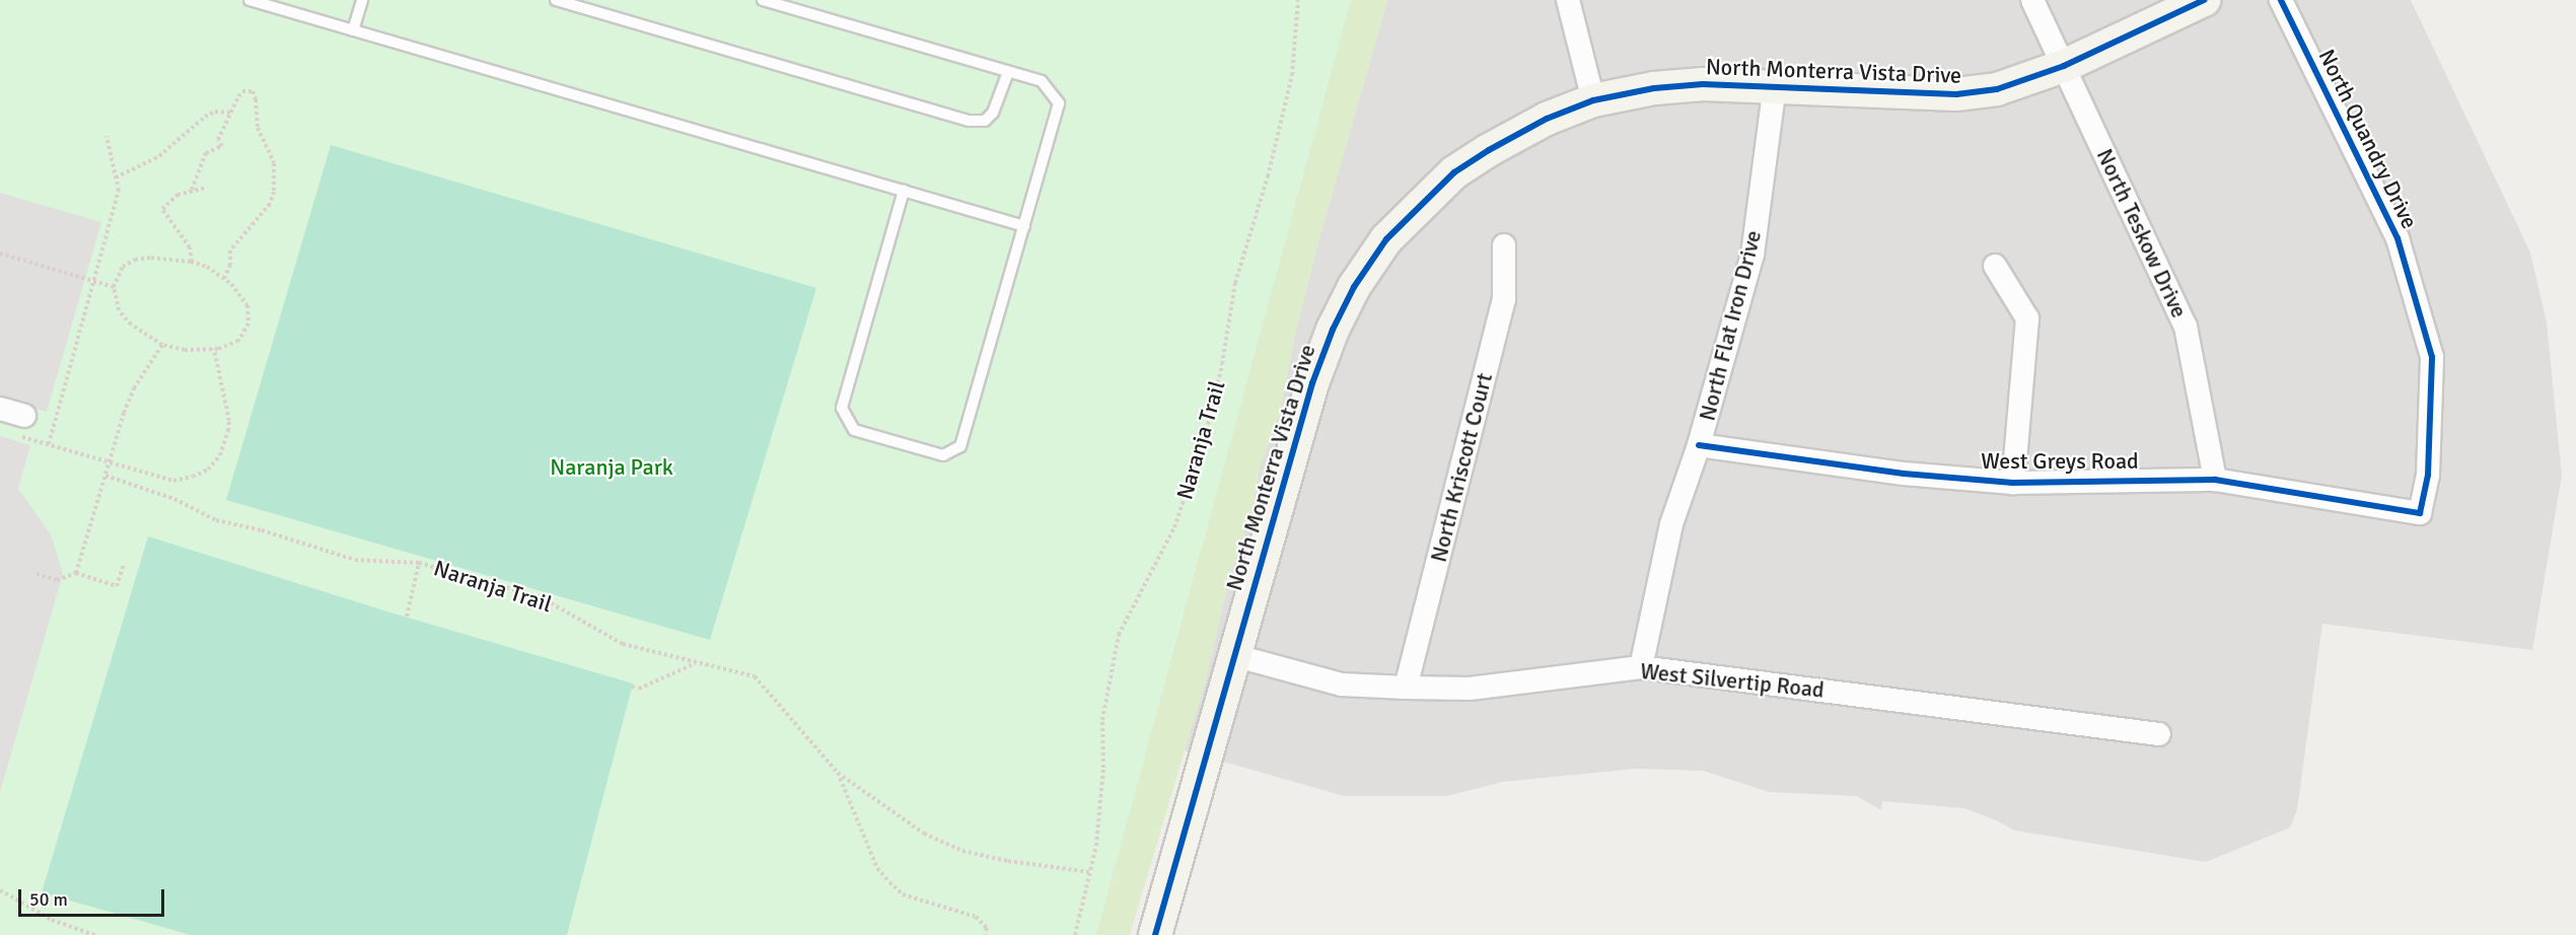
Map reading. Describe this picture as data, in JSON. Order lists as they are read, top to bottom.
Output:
{
  "streets": {
    "street": [
      "North Monterra Vista Drive",
      "North Quandry Drive",
      "North Teskow Drive",
      "North Flat Iron Drive",
      "West Greys Road",
      "North Kriscott Court",
      "West Silvertip Road"
    ],
    "path": ["Naranja Trail"]
  },
  "crossings": [
    ["North Monterra Vista Drive", "North Teskow Drive"],
    ["North Monterra Vista Drive", "North Flat Iron Drive"],
    ["North Monterra Vista Drive", "West Silvertip Road"],
    ["North Quandry Drive", "West Greys Road"],
    ["North Teskow Drive", "West Greys Road"],
    ["North Flat Iron Drive", "West Greys Road"],
    ["North Flat Iron Drive", "West Silvertip Road"],
    ["North Kriscott Court", "West Silvertip Road"]
  ],
  "parks": ["Naranja Park"],
  "scale_bar": "50 m"
}
